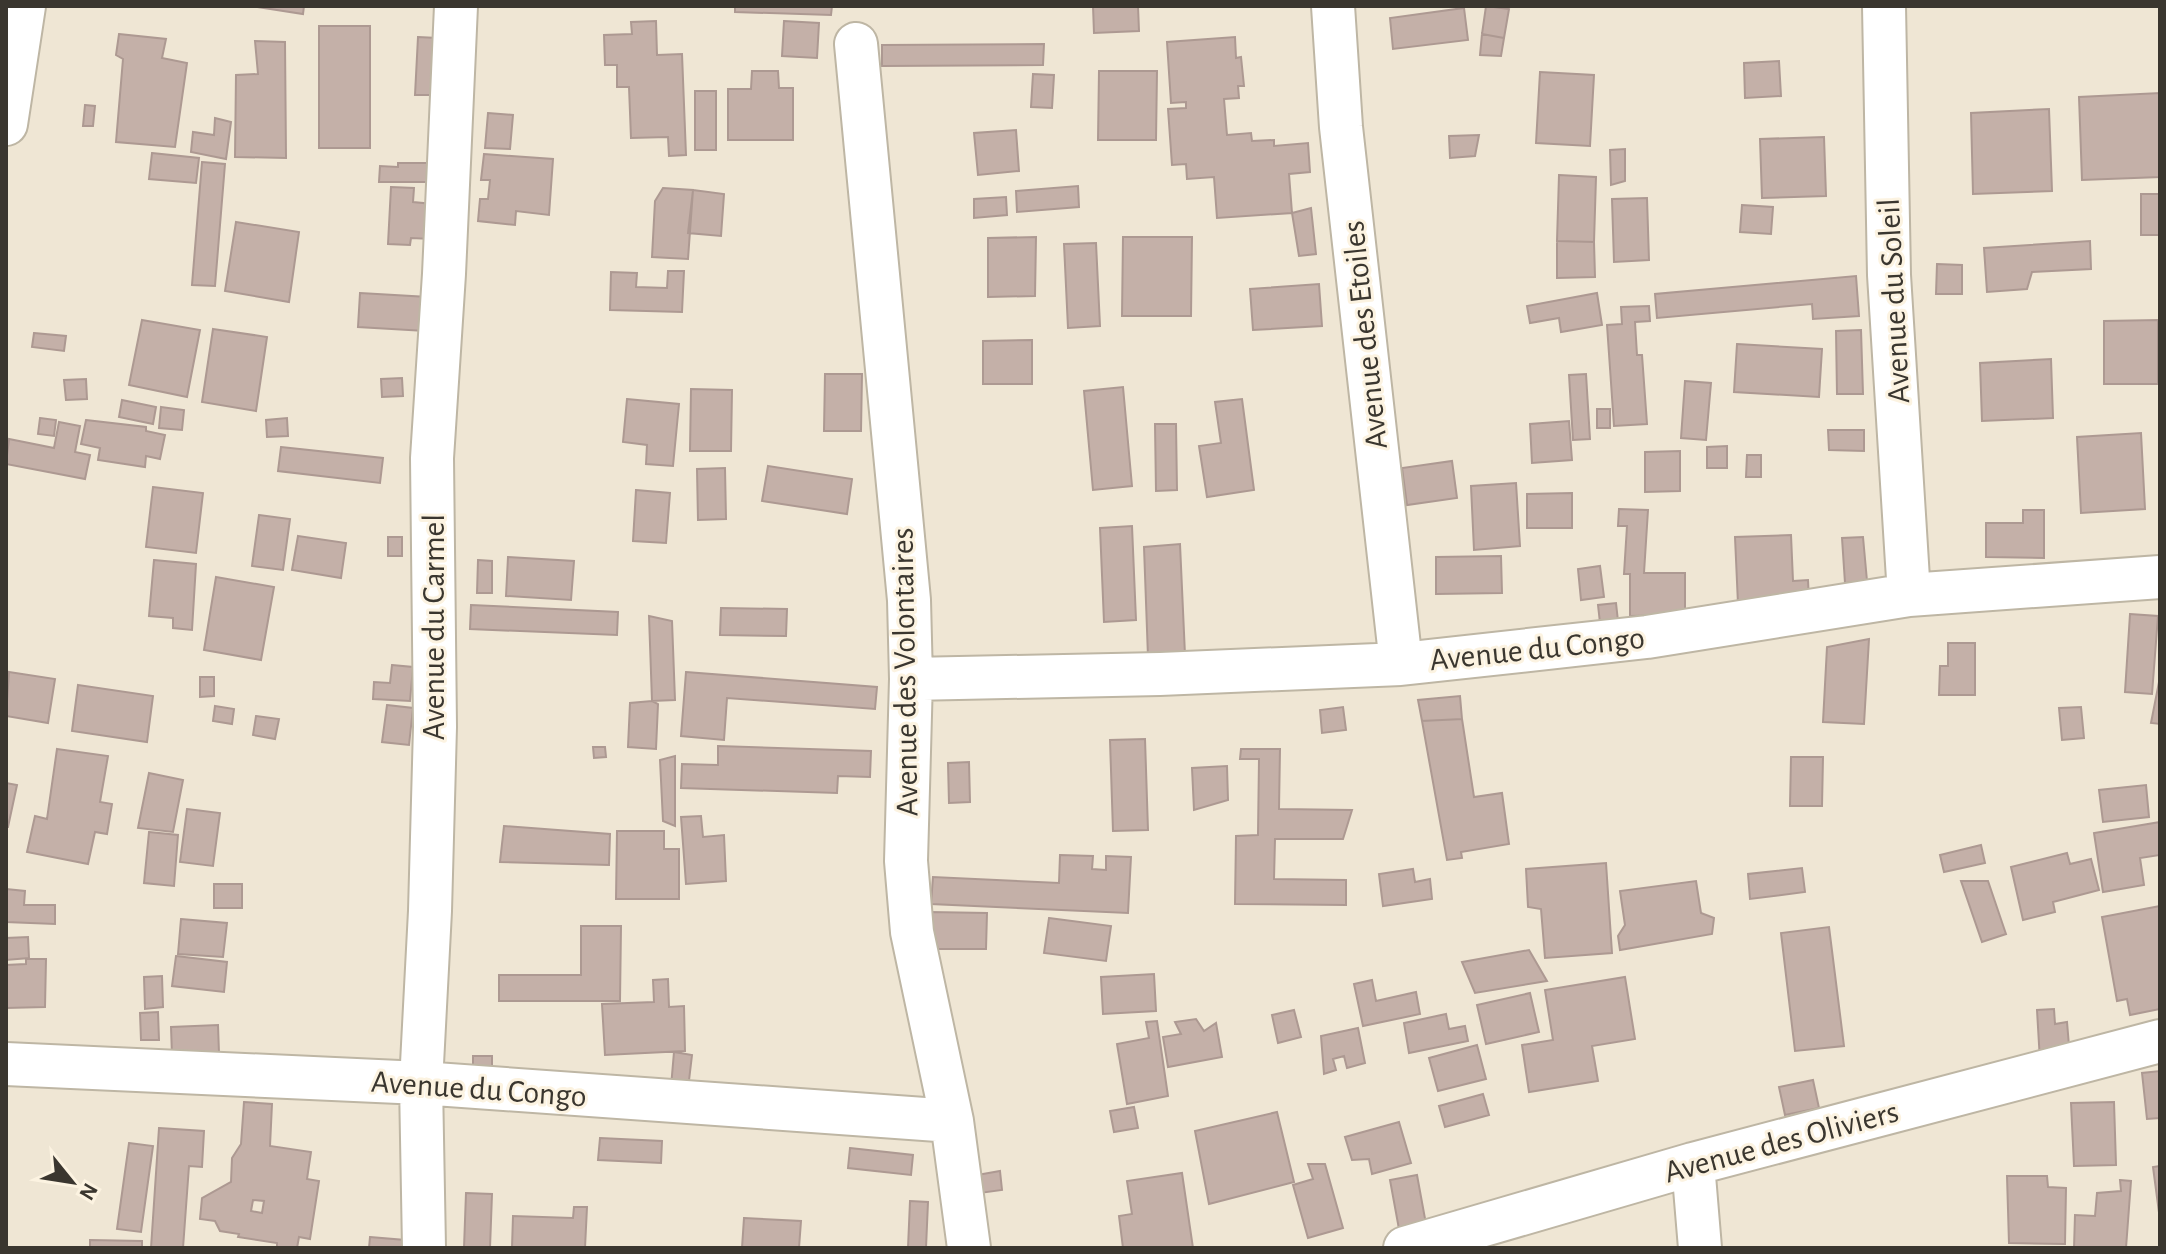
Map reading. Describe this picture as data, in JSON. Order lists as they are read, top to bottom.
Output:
{
  "streets": {
    "street": [
      "Avenue du Soleil",
      "Avenue des Etoiles",
      "Avenue du Carmel",
      "Avenue du Congo",
      "Avenue des Volontaires",
      "Avenue des Oliviers"
    ]
  },
  "crossings": [
    ["Avenue du Soleil", "Avenue du Congo"],
    ["Avenue des Etoiles", "Avenue du Congo"],
    ["Avenue du Carmel", "Avenue du Congo"],
    ["Avenue du Congo", "Avenue des Volontaires"]
  ],
  "north": "bottom right"
}
